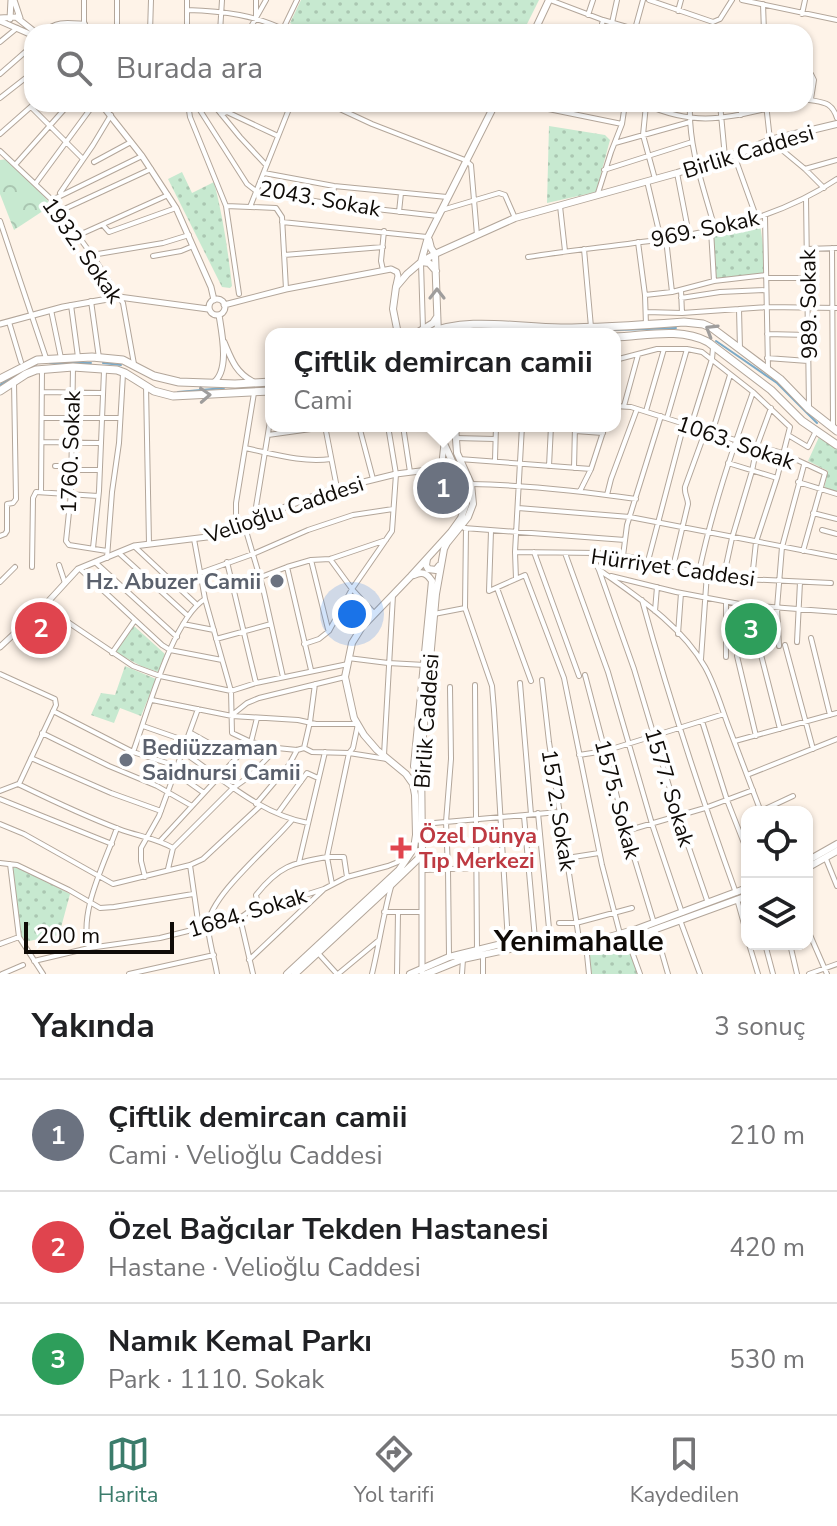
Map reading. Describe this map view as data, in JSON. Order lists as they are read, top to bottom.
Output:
{
  "streets": {
    "main road": ["Birlik Caddesi"],
    "street": [
      "2043. Sokak",
      "969. Sokak",
      "1932. Sokak",
      "989. Sokak",
      "1063. Sokak",
      "1760. Sokak",
      "Velioğlu Caddesi",
      "Hürriyet Caddesi",
      "1577. Sokak",
      "1575. Sokak",
      "1572. Sokak",
      "1684. Sokak"
    ]
  },
  "crossings": [
    ["Birlik Caddesi", "Velioğlu Caddesi"],
    ["Birlik Caddesi", "1684. Sokak"],
    ["969. Sokak", "989. Sokak"],
    ["1760. Sokak", "Velioğlu Caddesi"],
    ["Hürriyet Caddesi", "1577. Sokak"],
    ["Hürriyet Caddesi", "1575. Sokak"]
  ],
  "districts": ["Yenimahalle"],
  "places": {
    "other": ["Hz. Abuzer Camii", "Bediüzzaman Saidnursi Camii"],
    "health": ["Özel Dünya Tıp Merkezi"]
  },
  "scale_bar": "200 m",
  "page": {
    "search": "Burada ara",
    "popup": ["Çiftlik demircan camii", "Cami"],
    "pins": ["1", "2", "3"],
    "scale": "200 m",
    "heading": ["Yakında", "3 sonuç"],
    "list": [
      {
        "mark": "1",
        "name": "Çiftlik demircan camii",
        "note": "Cami · Velioğlu Caddesi",
        "value": "210 m"
      },
      {
        "mark": "2",
        "name": "Özel Bağcılar Tekden Hastanesi",
        "note": "Hastane · Velioğlu Caddesi",
        "value": "420 m"
      },
      {
        "mark": "3",
        "name": "Namık Kemal Parkı",
        "note": "Park · 1110. Sokak",
        "value": "530 m"
      }
    ],
    "nav": ["Harita", "Yol tarifi", "Kaydedilen"]
  }
}
